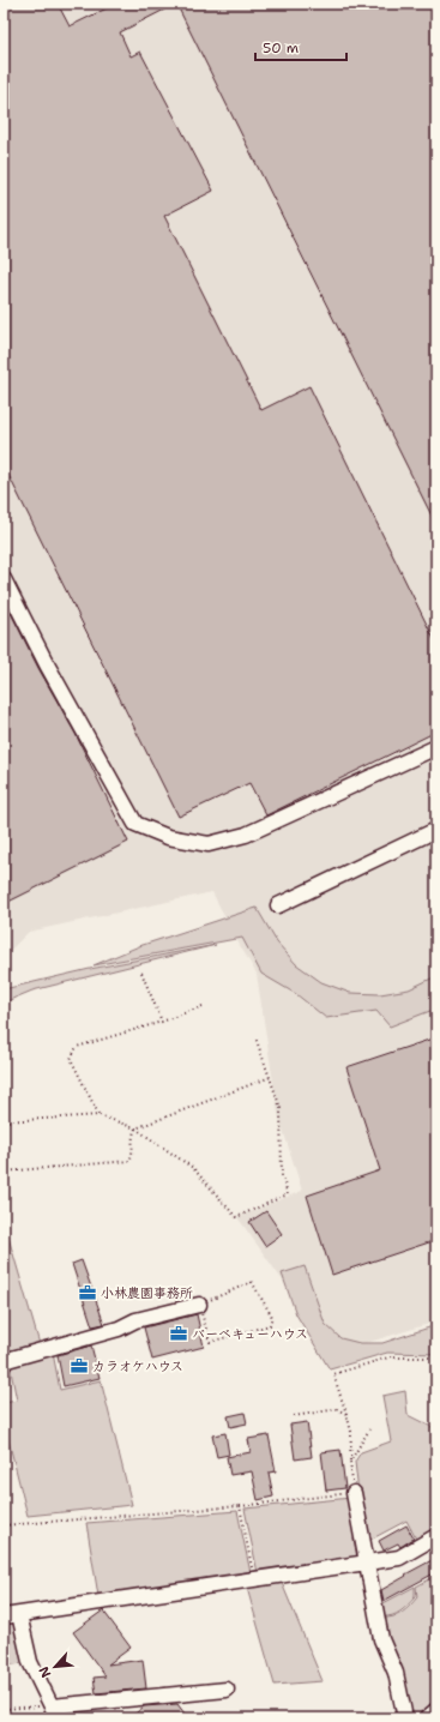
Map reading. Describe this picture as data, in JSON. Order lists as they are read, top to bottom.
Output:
{
  "places": {
    "office": ["小林農園事務所", "バーベキューハウス", "カラオケハウス"]
  },
  "scale_bar": "50 m",
  "north": "bottom left"
}
